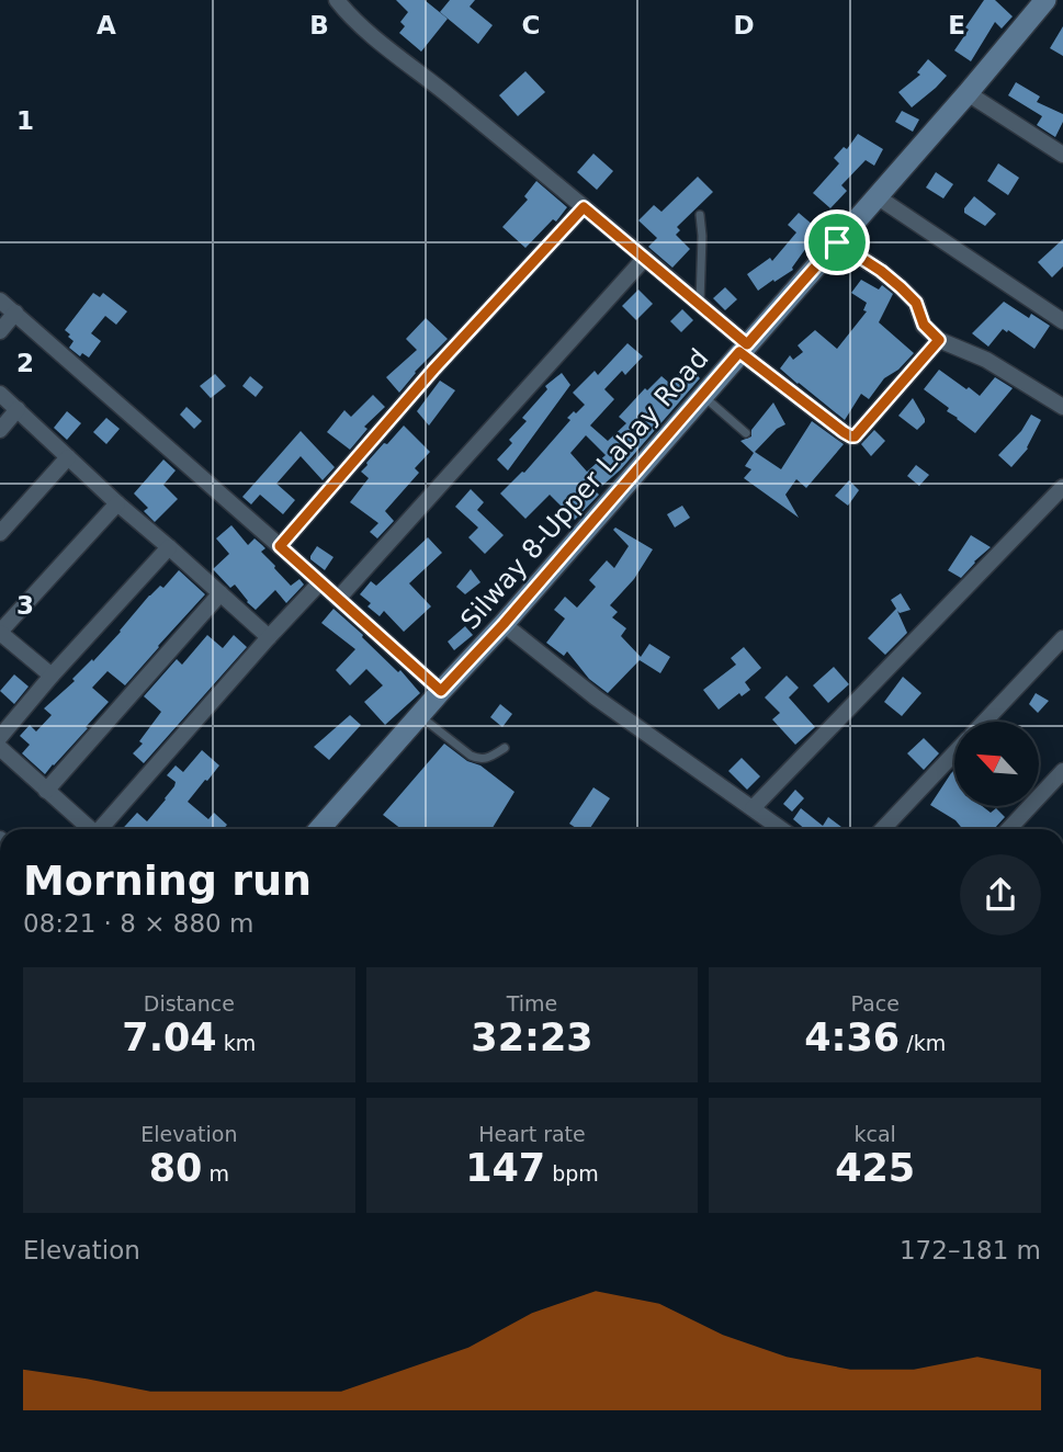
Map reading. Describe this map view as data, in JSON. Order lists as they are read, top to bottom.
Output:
{
  "streets": {
    "main road": ["Silway 8-Upper Labay Road"]
  },
  "north": "top left",
  "page": {
    "heading": ["Morning run", "08:21 · 8 × 880 m"],
    "stats": [
      ["Distance", "7.04 km"],
      ["Time", "32:23"],
      ["Pace", "4:36 /km"],
      ["Elevation", "80 m"],
      ["Heart rate", "147 bpm"],
      ["kcal", "425"]
    ],
    "chart": ["Elevation", "172–181 m"]
  },
  "grid": {
    "columns": [
      "A",
      "B",
      "C",
      "D",
      "E"
    ],
    "rows": ["1", "2", "3"]
  }
}
